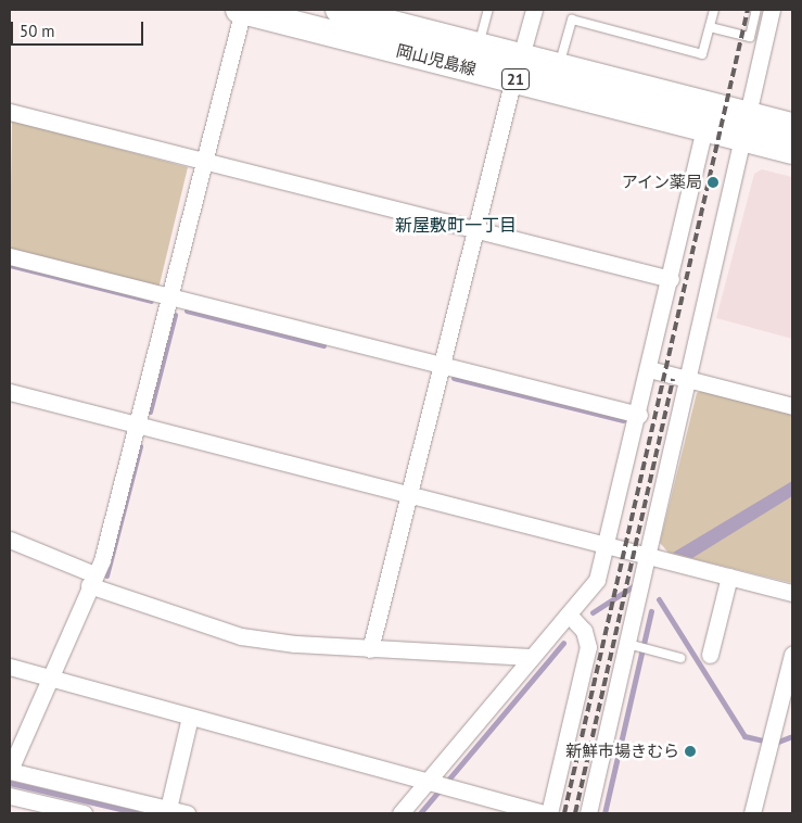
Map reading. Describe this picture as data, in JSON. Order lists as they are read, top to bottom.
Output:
{
  "streets": {
    "main road": ["岡山児島線", "21"]
  },
  "districts": ["新屋敷町一丁目"],
  "places": ["アイン薬局", "新鮮市場きむら"],
  "scale_bar": "50 m"
}
